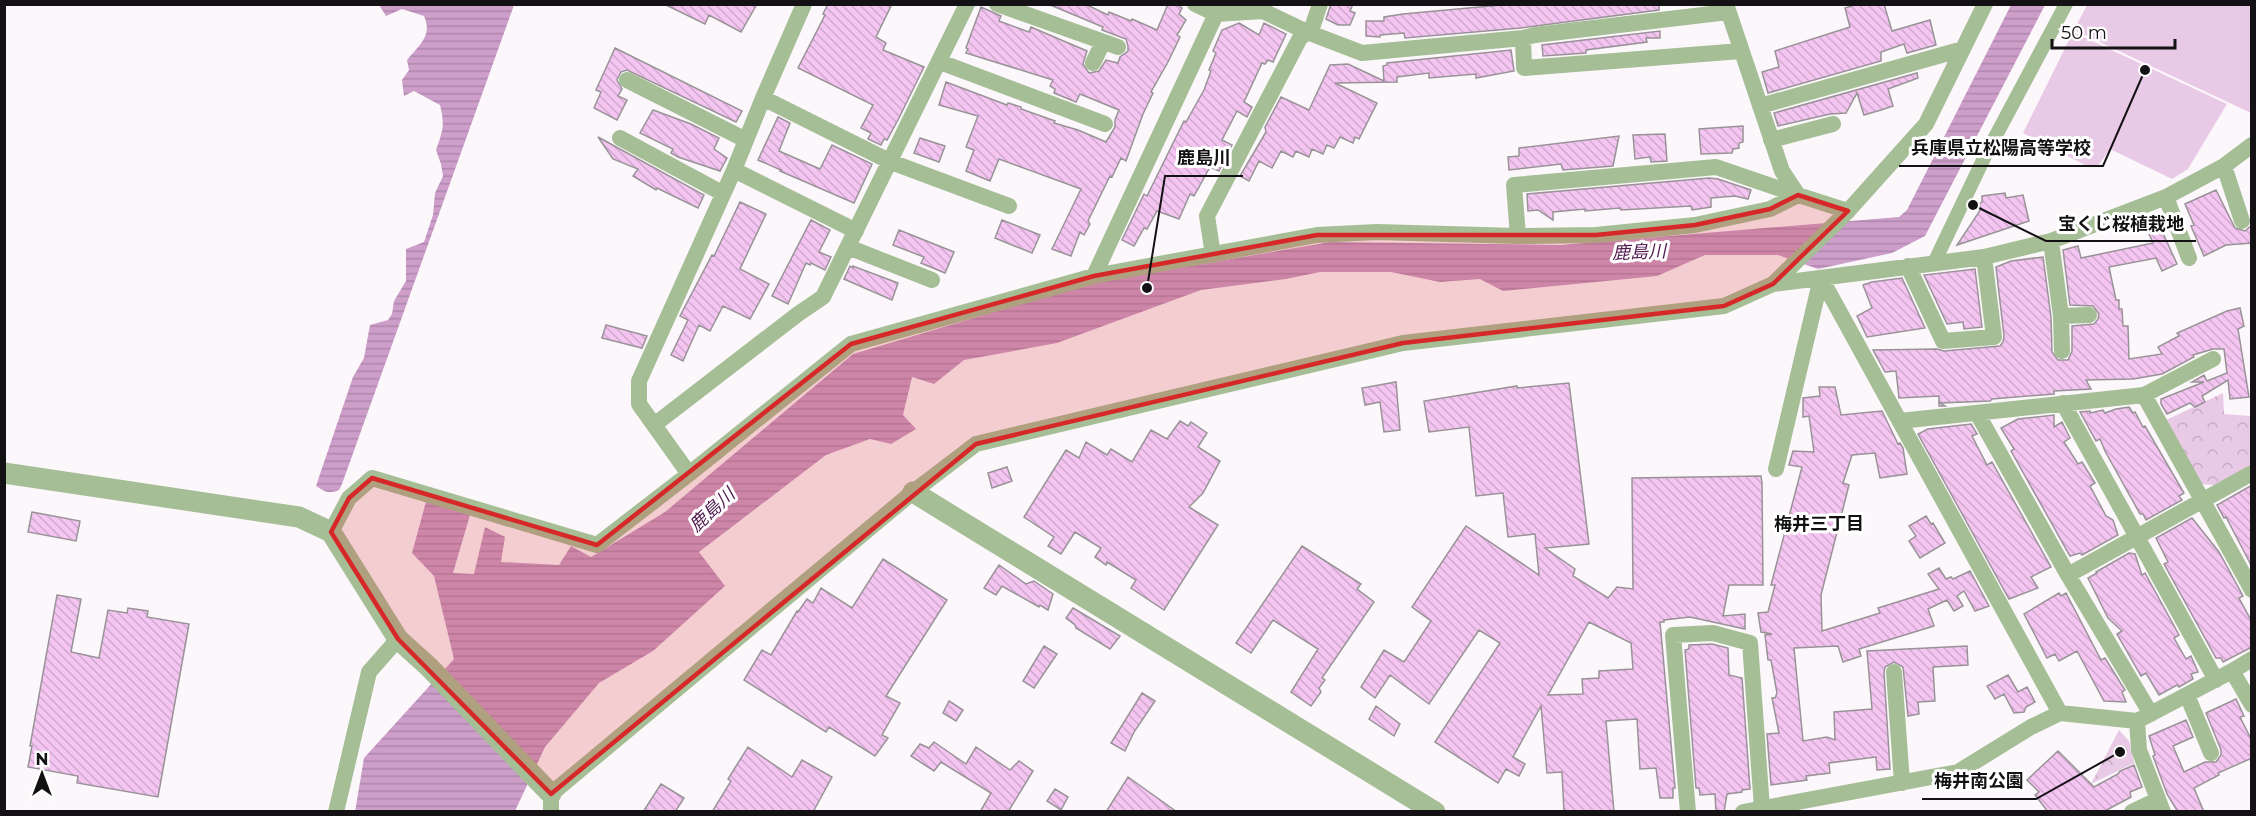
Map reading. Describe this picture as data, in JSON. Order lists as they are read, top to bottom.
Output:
{
  "districts": ["梅井三丁目"],
  "water": ["鹿島川"],
  "places": [
    "兵庫県立松陽高等学校",
    "宝くじ桜植栽地",
    "鹿島川",
    "梅井南公園"
  ],
  "scale_bar": "50 m",
  "north": "top"
}
